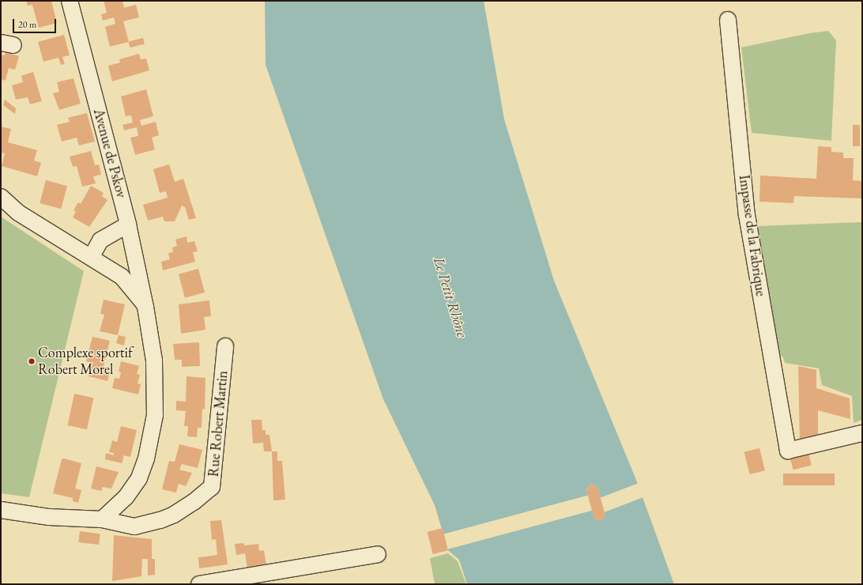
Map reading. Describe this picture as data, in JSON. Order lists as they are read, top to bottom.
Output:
{
  "streets": {
    "street": ["Avenue de Pskov", "Impasse de la Fabrique", "Rue Robert Martin"]
  },
  "crossings": [
    ["Avenue de Pskov", "Rue Robert Martin"]
  ],
  "water": ["Le Petit Rhône"],
  "places": ["Complexe sportif Robert Morel"],
  "scale_bar": "20 m"
}
